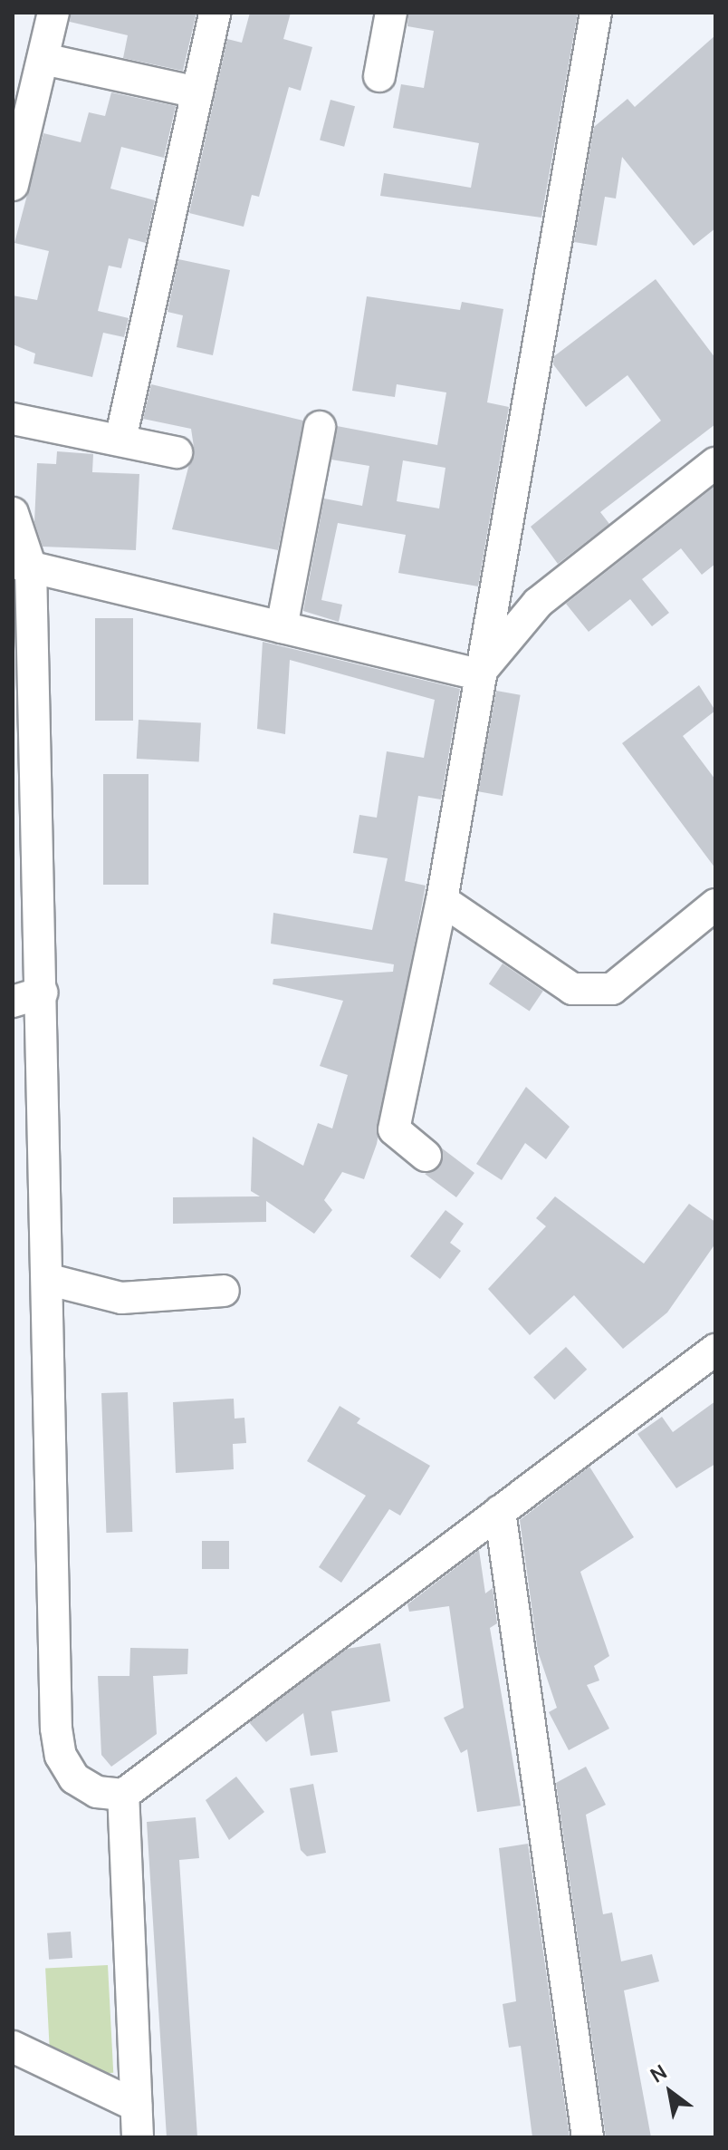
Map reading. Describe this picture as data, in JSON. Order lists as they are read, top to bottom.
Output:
{
  "north": "top left"
}
